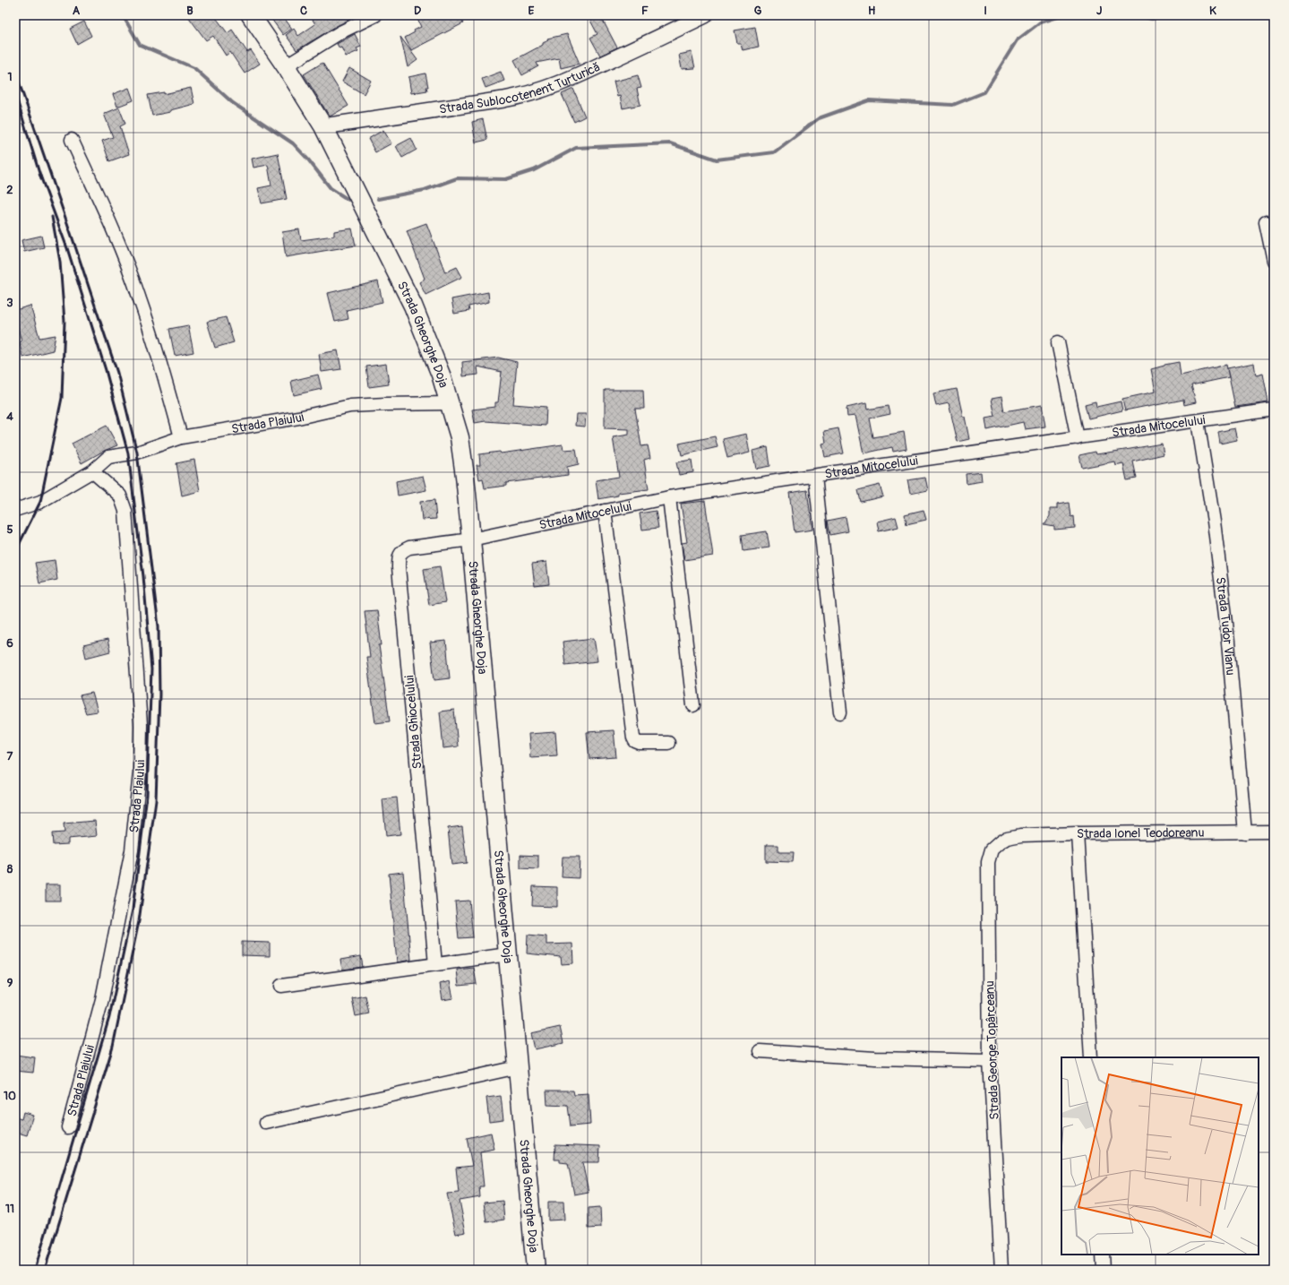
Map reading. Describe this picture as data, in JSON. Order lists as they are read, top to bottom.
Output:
{
  "streets": {
    "main road": ["Strada Gheorghe Doja"],
    "street": [
      "Strada Sublocotenent Turturică",
      "Strada Plaiului",
      "Strada Mitocelului",
      "Strada Tudor Vianu",
      "Strada Ghiocelului",
      "Strada Ionel Teodoreanu",
      "Strada George Topârceanu"
    ]
  },
  "crossings": [
    ["Strada Sublocotenent Turturică", "Strada Gheorghe Doja"],
    ["Strada Gheorghe Doja", "Strada Plaiului"],
    ["Strada Gheorghe Doja", "Strada Mitocelului"],
    ["Strada Gheorghe Doja", "Strada Ghiocelului"],
    ["Strada Mitocelului", "Strada Tudor Vianu"],
    ["Strada Mitocelului", "Strada Ghiocelului"],
    ["Strada Tudor Vianu", "Strada Ionel Teodoreanu"],
    ["Strada Ionel Teodoreanu", "Strada George Topârceanu"]
  ],
  "grid": {
    "columns": [
      "A",
      "B",
      "C",
      "D",
      "E",
      "F",
      "G",
      "H",
      "I",
      "J",
      "K"
    ],
    "rows": [
      "1",
      "2",
      "3",
      "4",
      "5",
      "6",
      "7",
      "8",
      "9",
      "10",
      "11"
    ]
  }
}
